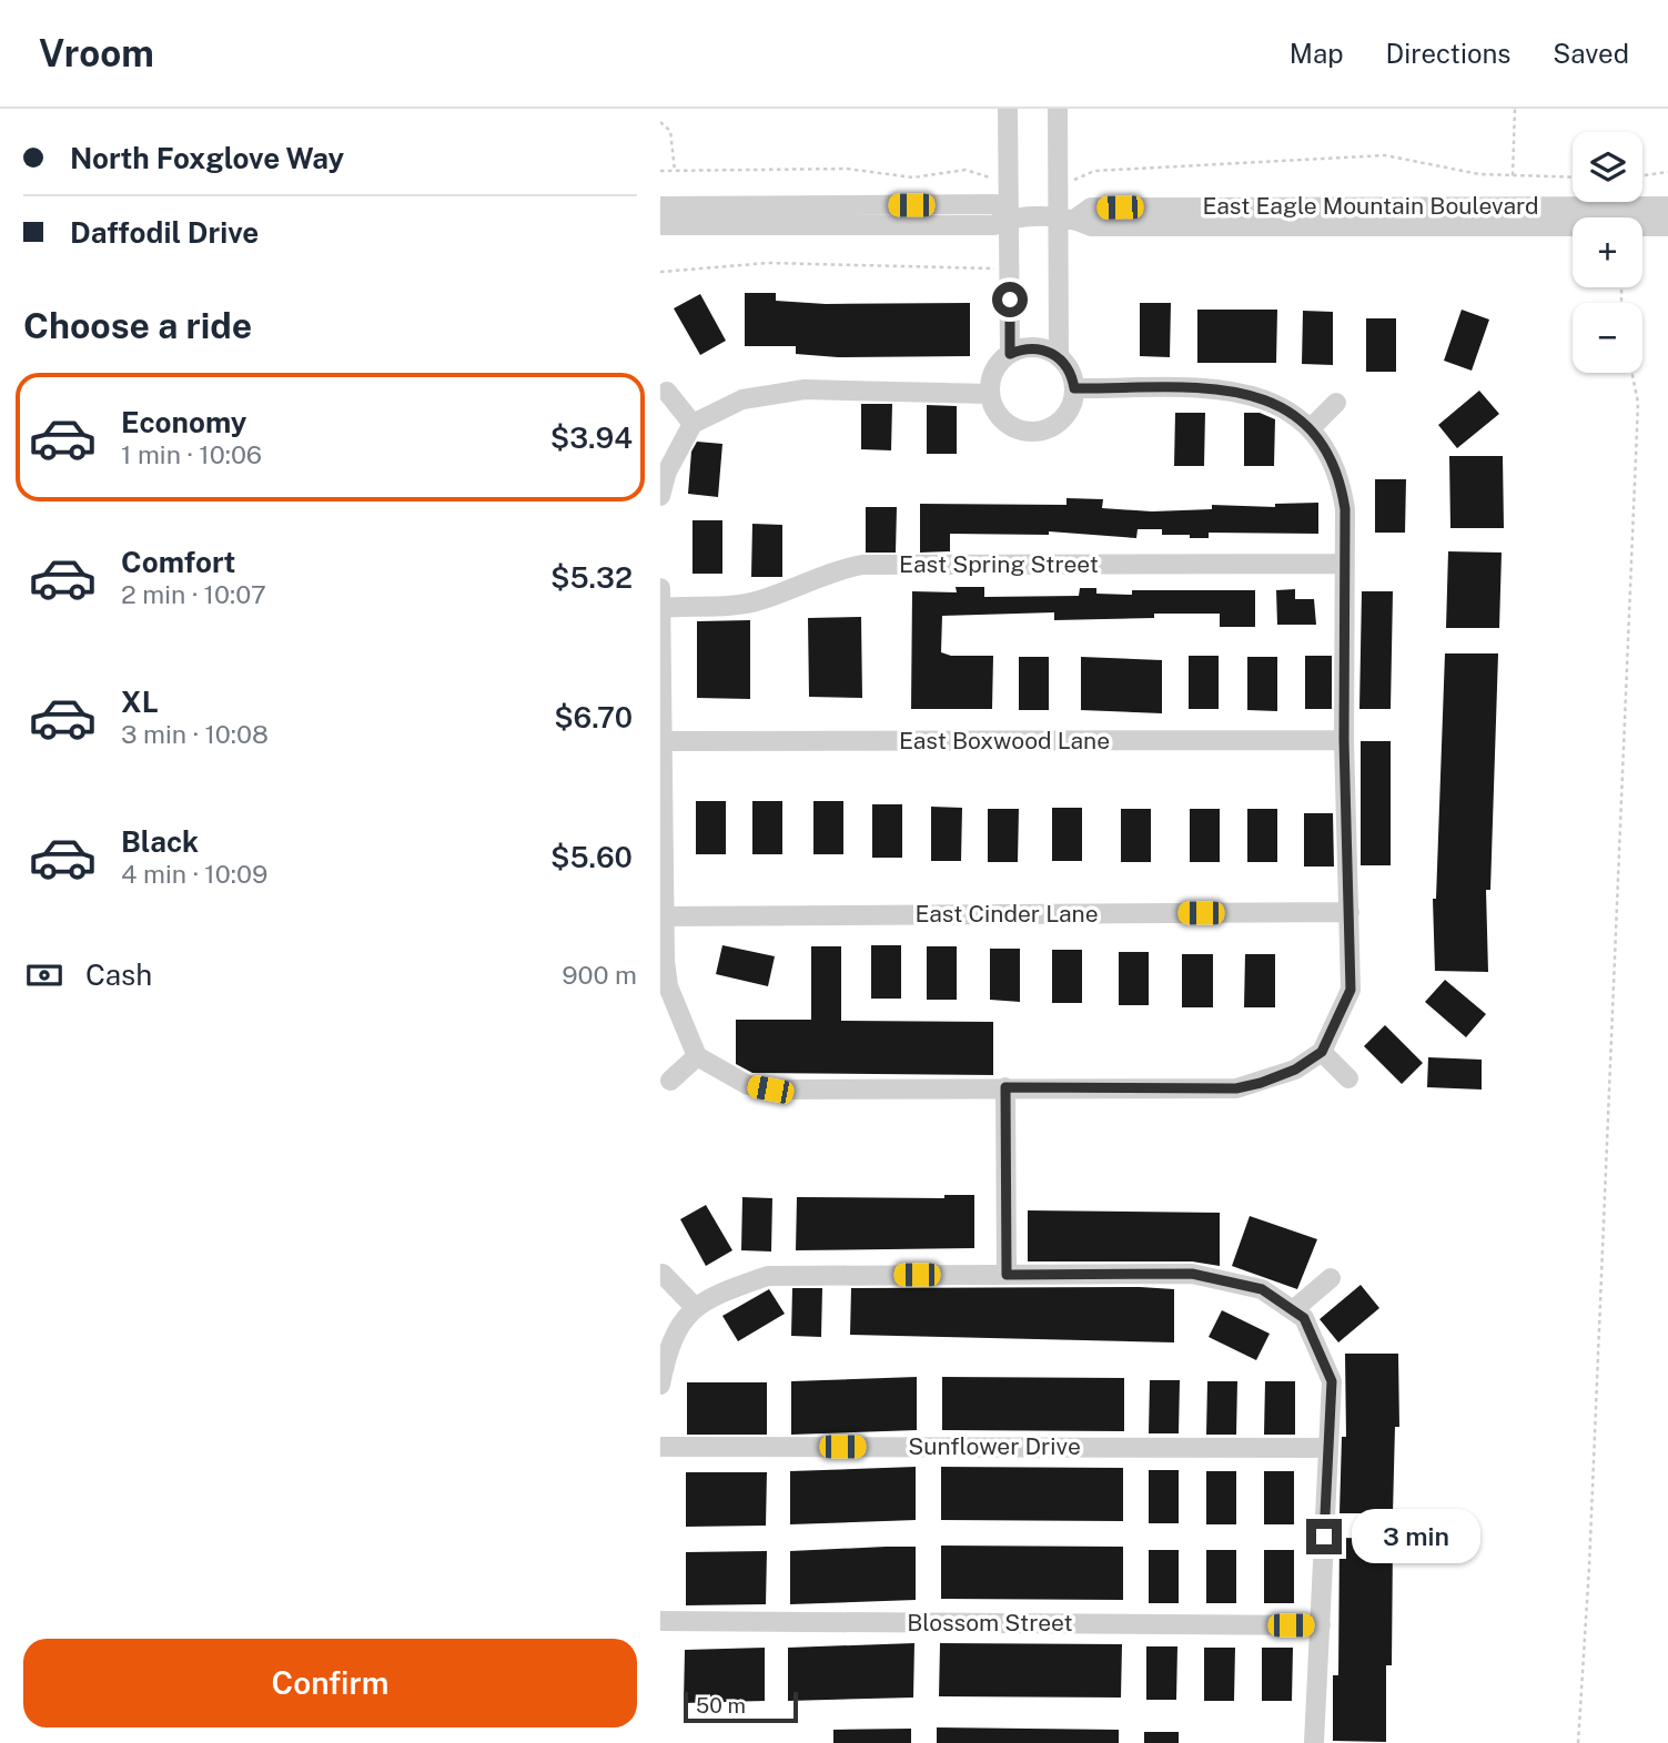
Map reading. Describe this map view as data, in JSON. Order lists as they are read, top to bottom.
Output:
{
  "streets": {
    "street": [
      "East Eagle Mountain Boulevard",
      "East Spring Street",
      "East Boxwood Lane",
      "East Cinder Lane",
      "Sunflower Drive",
      "Blossom Street"
    ]
  },
  "scale_bar": "50 m",
  "page": {
    "header": "Vroom",
    "nav": ["Map", "Directions", "Saved"],
    "banner": ["North Foxglove Way", "Daffodil Drive"],
    "map_buttons": ["+", "−"],
    "heading": "Choose a ride",
    "list": [
      {
        "name": "Economy",
        "note": "1 min · 10:06",
        "value": "$3.94"
      },
      {
        "name": "Comfort",
        "note": "2 min · 10:07",
        "value": "$5.32"
      },
      {
        "name": "XL",
        "note": "3 min · 10:08",
        "value": "$6.70"
      },
      {
        "name": "Black",
        "note": "4 min · 10:09",
        "value": "$5.60"
      }
    ],
    "pay": ["Cash", "900 m"],
    "bubble": "3 min",
    "buttons": "Confirm",
    "scale": "50 m"
  }
}
